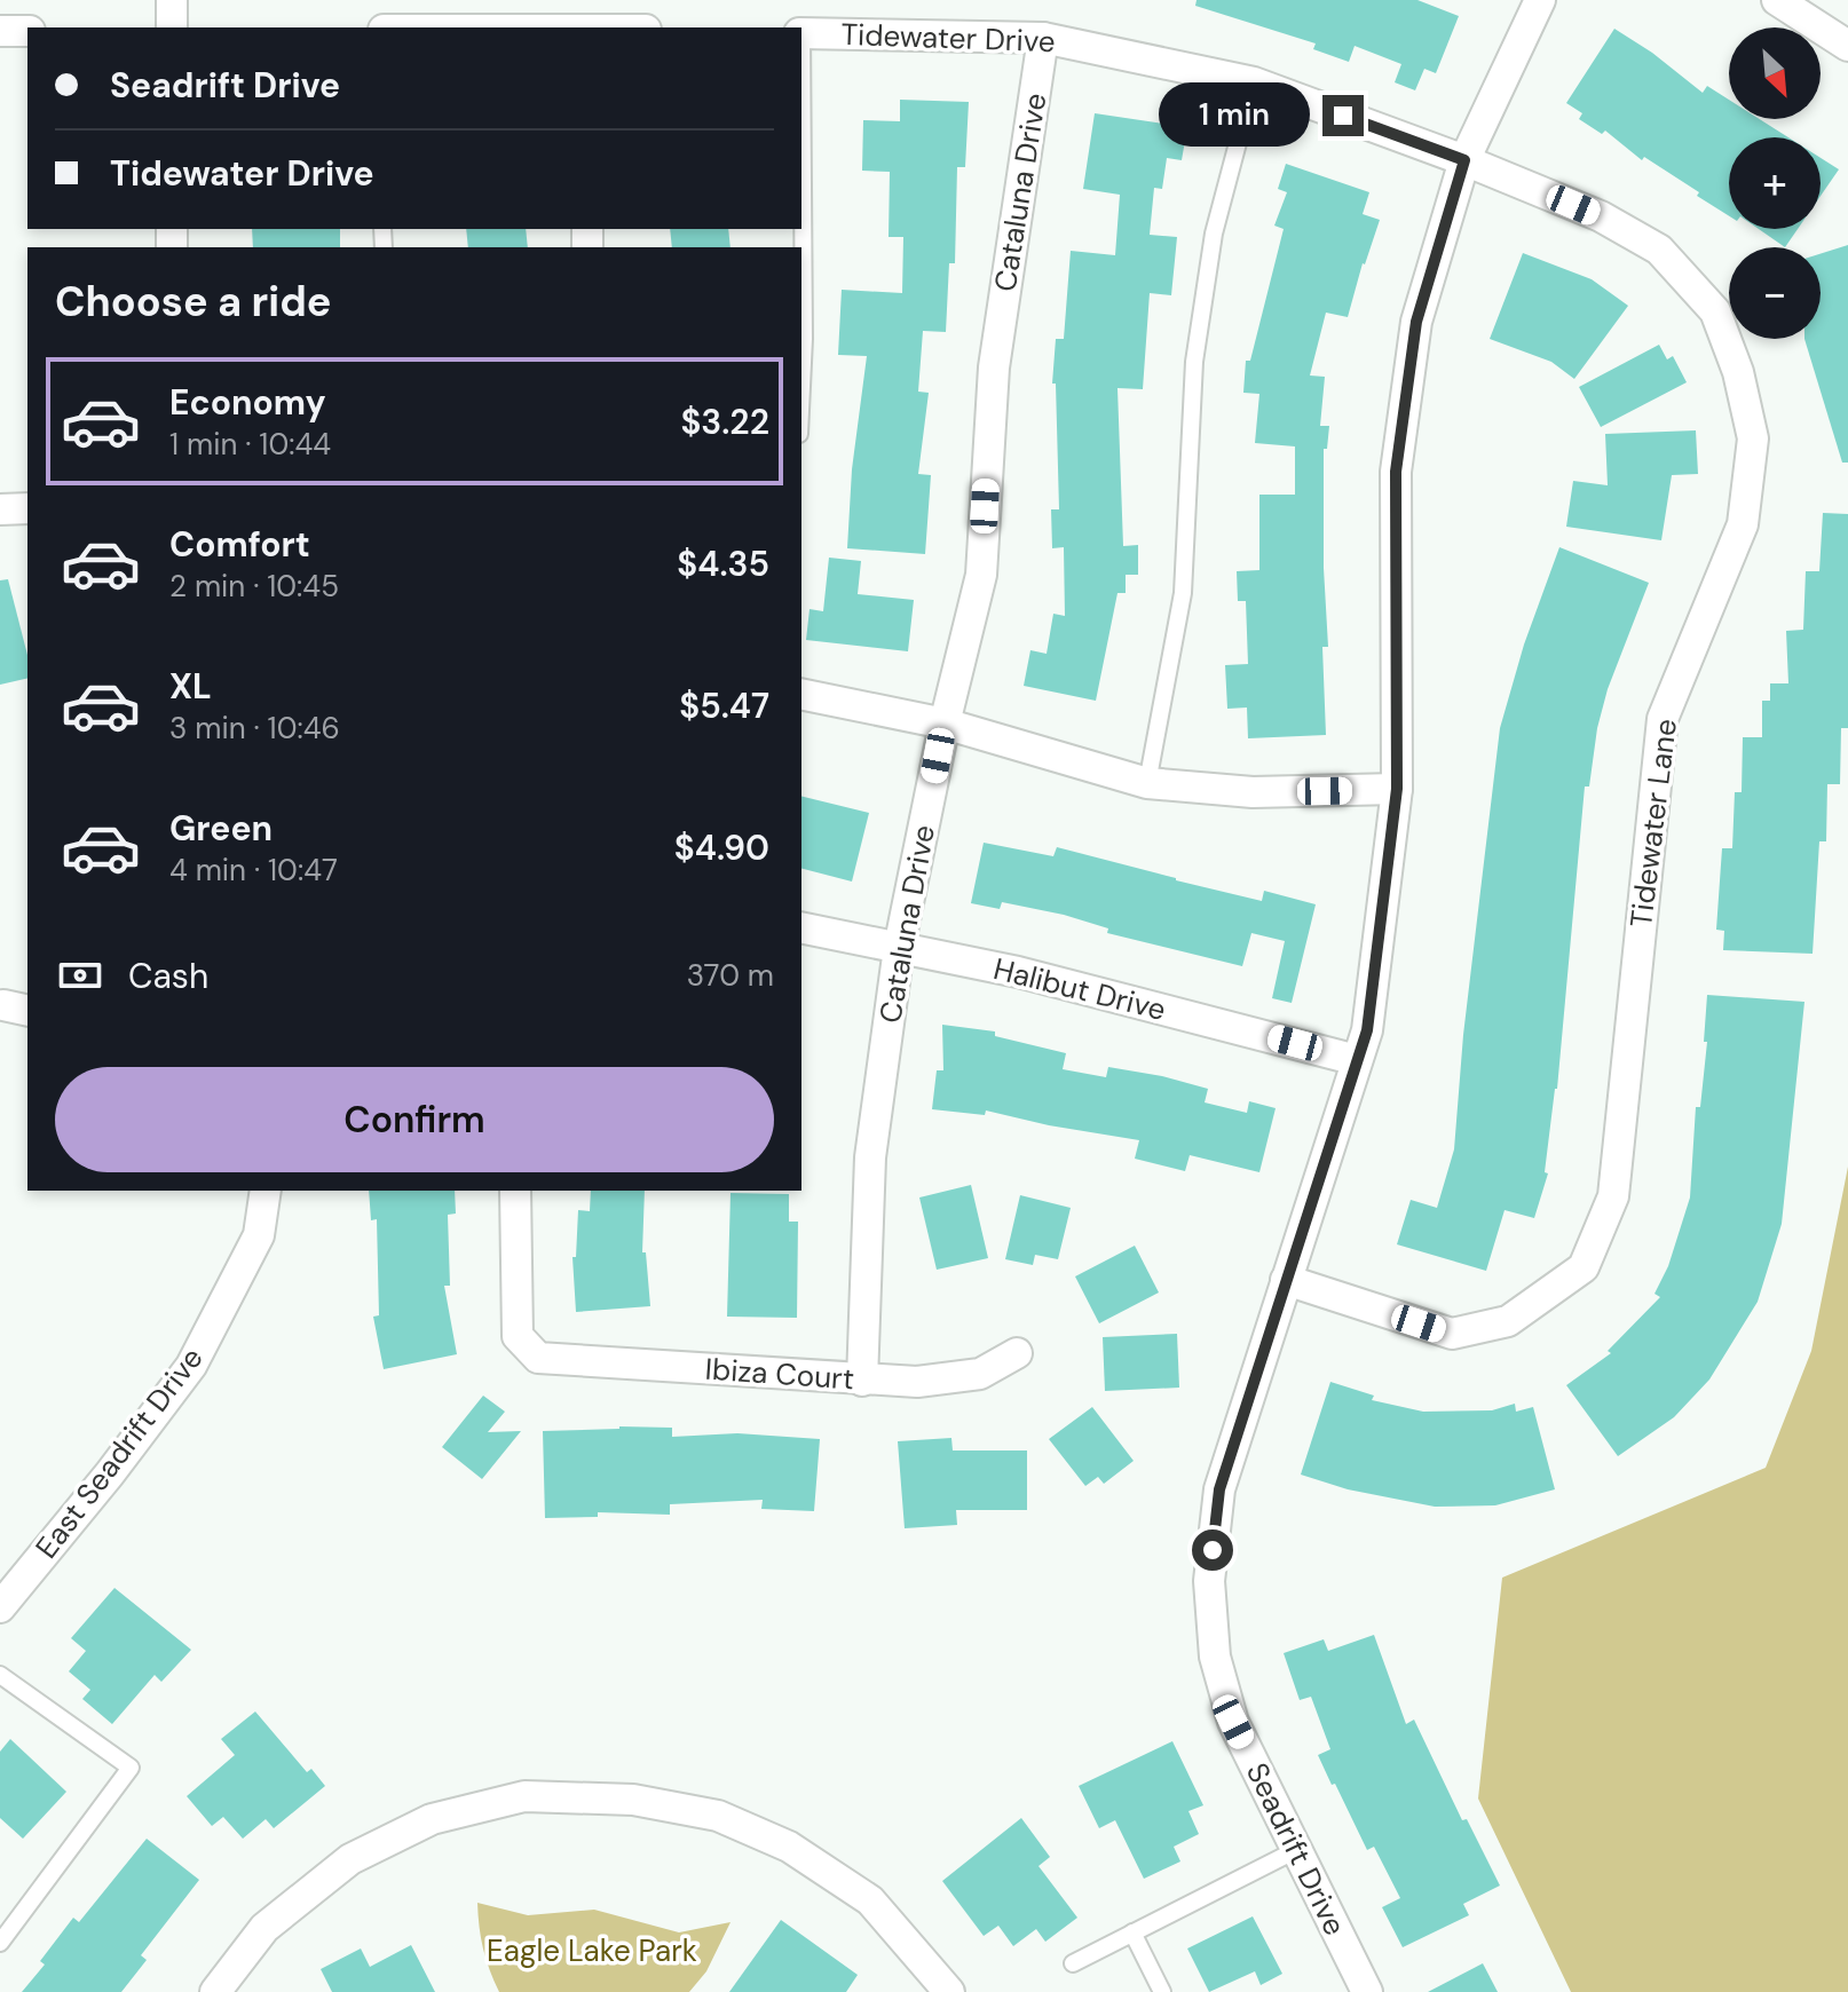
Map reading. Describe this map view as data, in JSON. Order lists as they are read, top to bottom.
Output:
{
  "streets": {
    "street": [
      "Tidewater Drive",
      "Cataluna Drive",
      "Tidewater Lane",
      "Halibut Drive",
      "Ibiza Court",
      "East Seadrift Drive",
      "Seadrift Drive"
    ]
  },
  "crossings": [
    ["Tidewater Drive", "Cataluna Drive"],
    ["Tidewater Drive", "Tidewater Lane"],
    ["Tidewater Drive", "Seadrift Drive"],
    ["Cataluna Drive", "Halibut Drive"],
    ["Cataluna Drive", "Ibiza Court"],
    ["Tidewater Lane", "Seadrift Drive"],
    ["Halibut Drive", "Seadrift Drive"]
  ],
  "parks": ["Eagle Lake Park"],
  "north": "bottom right",
  "page": {
    "map_buttons": ["+", "−"],
    "banner": ["Seadrift Drive", "Tidewater Drive"],
    "bubble": "1 min",
    "heading": "Choose a ride",
    "list": [
      {
        "name": "Economy",
        "note": "1 min · 10:44",
        "value": "$3.22"
      },
      {
        "name": "Comfort",
        "note": "2 min · 10:45",
        "value": "$4.35"
      },
      {
        "name": "XL",
        "note": "3 min · 10:46",
        "value": "$5.47"
      },
      {
        "name": "Green",
        "note": "4 min · 10:47",
        "value": "$4.90"
      }
    ],
    "pay": ["Cash", "370 m"],
    "buttons": "Confirm"
  }
}
